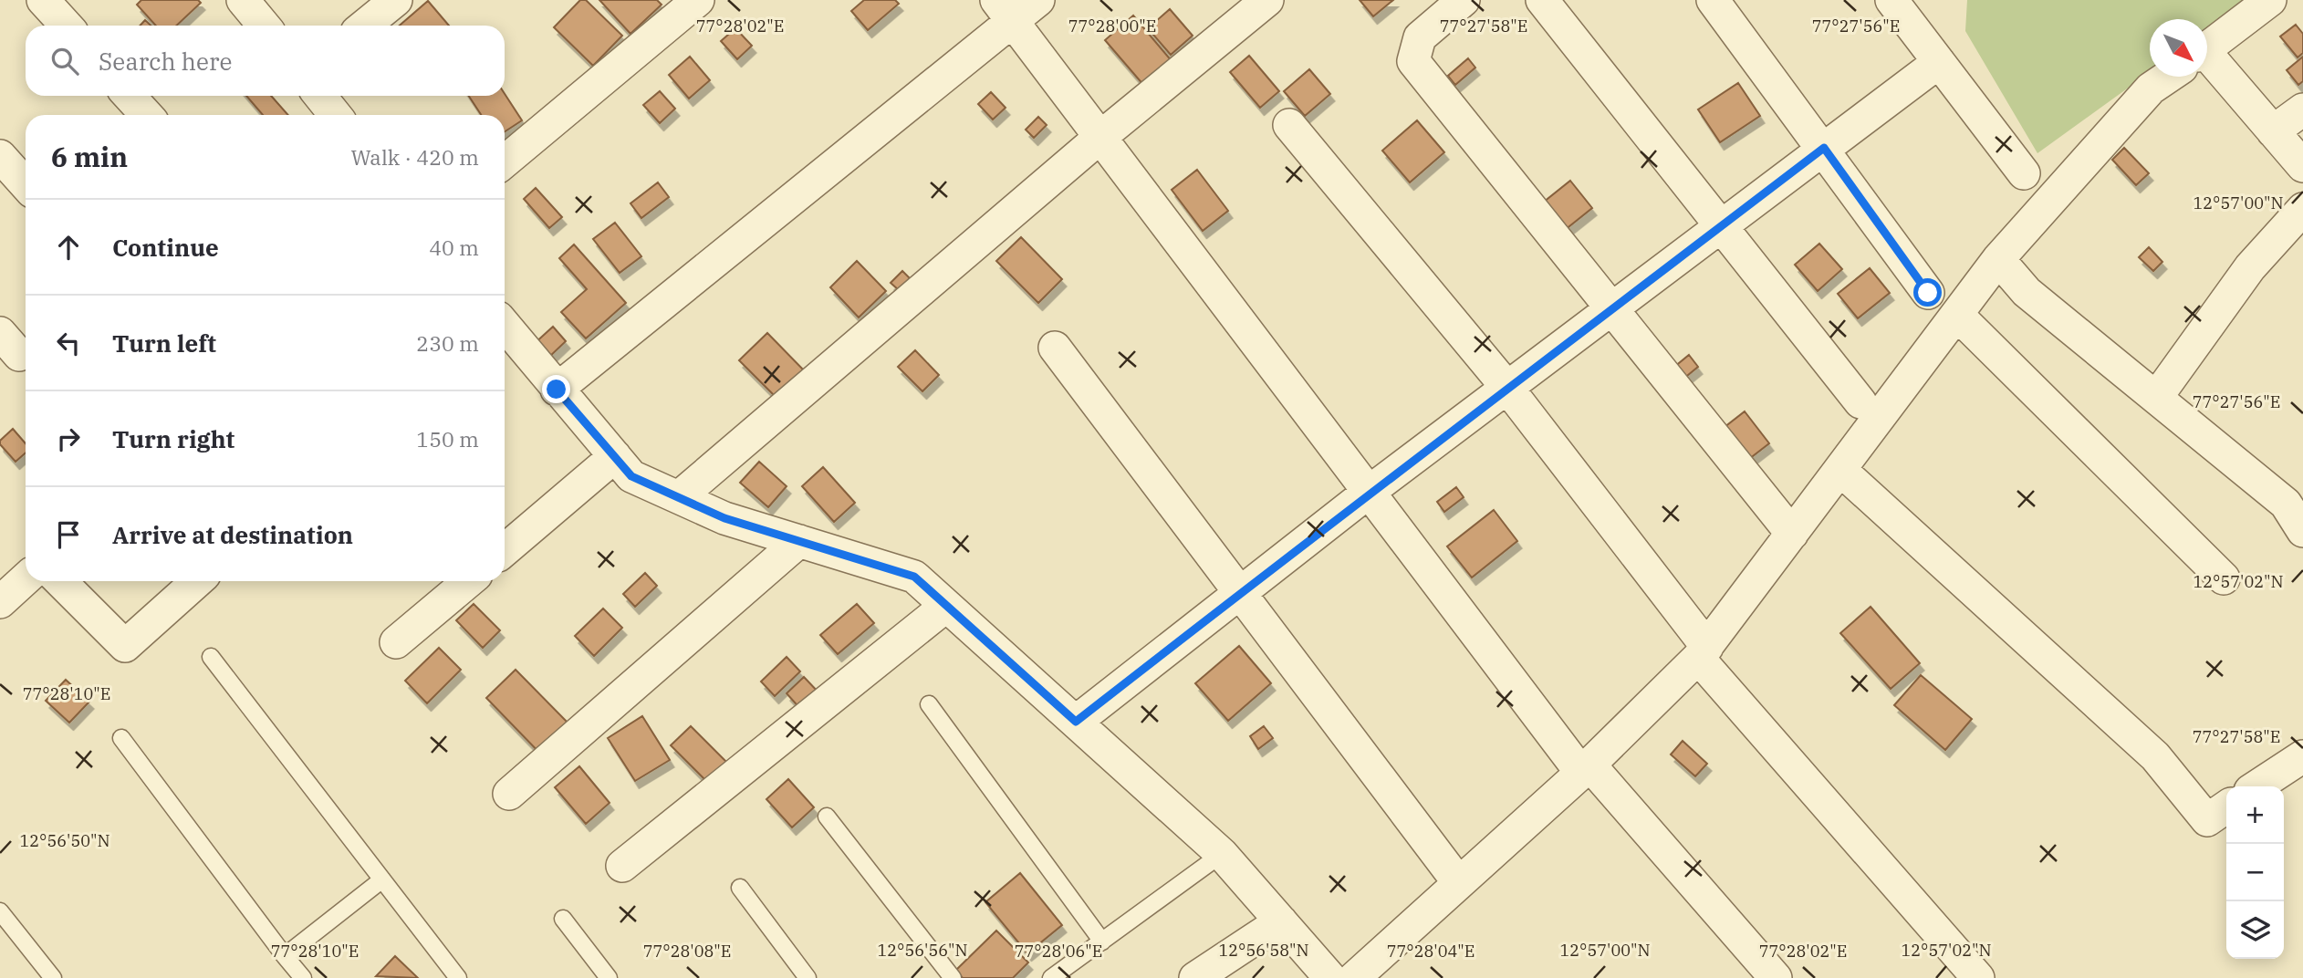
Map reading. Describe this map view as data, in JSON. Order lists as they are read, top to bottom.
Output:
{
  "north": "bottom right",
  "page": {
    "search": "Search here",
    "heading": ["6 min", "Walk · 420 m"],
    "list": [
      ["Continue", "40 m"],
      ["Turn left", "230 m"],
      ["Turn right", "150 m"],
      "Arrive at destination"
    ],
    "map_buttons": ["+", "−"]
  },
  "coordinates": [
    "77°28'00\"E",
    "77°28'02\"E",
    "77°27'58\"E",
    "77°27'56\"E",
    "12°57'00\"N",
    "12°57'02\"N",
    "77°28'10\"E",
    "12°56'50\"N",
    "12°56'56\"N",
    "12°56'58\"N",
    "77°28'08\"E",
    "77°28'06\"E",
    "77°28'04\"E"
  ]
}
